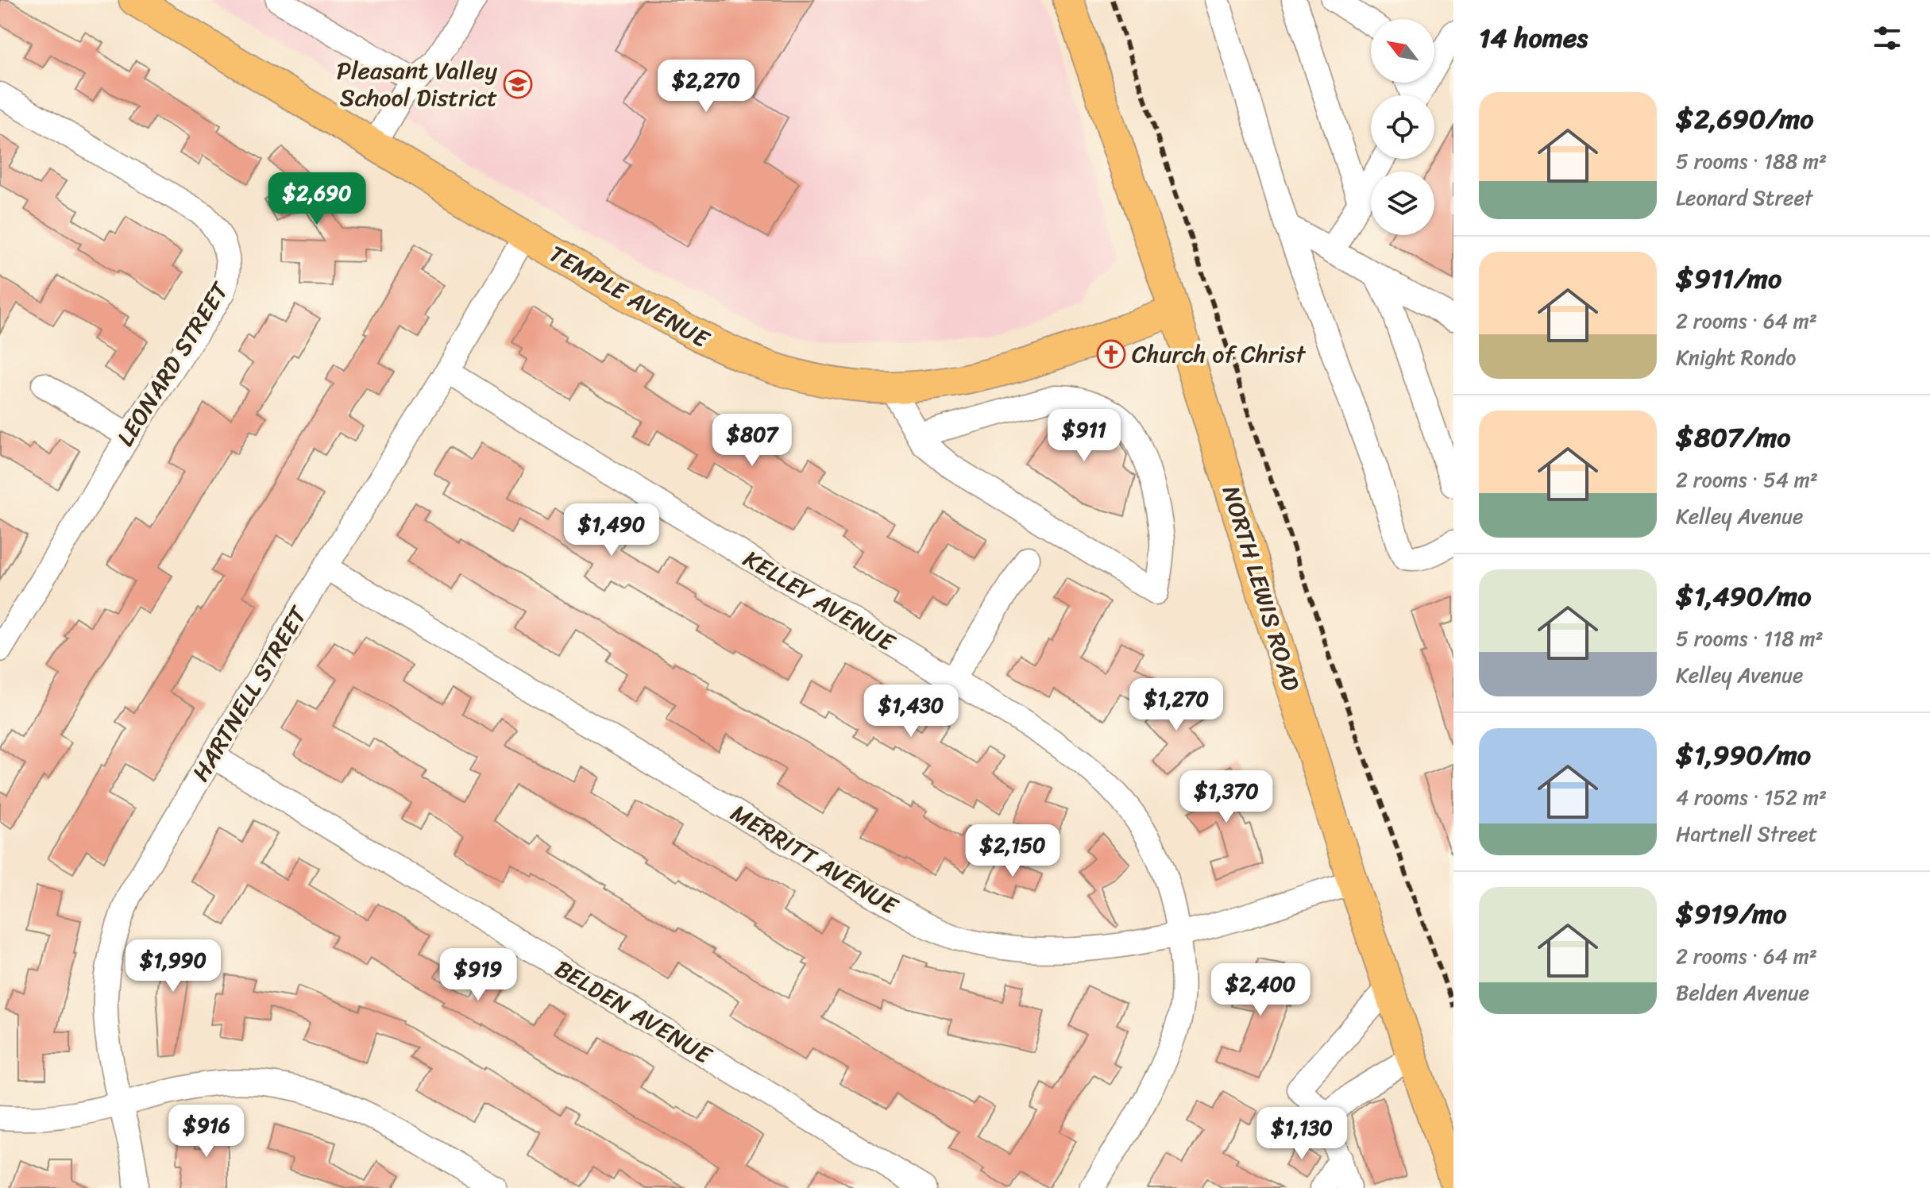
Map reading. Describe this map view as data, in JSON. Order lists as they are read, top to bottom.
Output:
{
  "streets": {
    "main road": ["TEMPLE AVENUE", "NORTH LEWIS ROAD"],
    "street": [
      "LEONARD STREET",
      "KELLEY AVENUE",
      "HARTNELL STREET",
      "MERRITT AVENUE",
      "BELDEN AVENUE"
    ]
  },
  "crossings": [
    ["TEMPLE AVENUE", "NORTH LEWIS ROAD"],
    ["TEMPLE AVENUE", "HARTNELL STREET"],
    ["NORTH LEWIS ROAD", "MERRITT AVENUE"],
    ["KELLEY AVENUE", "HARTNELL STREET"],
    ["KELLEY AVENUE", "MERRITT AVENUE"],
    ["HARTNELL STREET", "MERRITT AVENUE"],
    ["HARTNELL STREET", "BELDEN AVENUE"]
  ],
  "places": {
    "school or university": ["Pleasant Valley School District"],
    "church": ["Church of Christ"]
  },
  "north": "top left",
  "page": {
    "heading": "14 homes",
    "price": [
      "$2,270",
      "$2,690",
      "$911",
      "$807",
      "$1,490",
      "$1,270",
      "$1,430",
      "$1,370",
      "$2,150",
      "$1,990",
      "$919",
      "$2,400",
      "$916",
      "$1,130"
    ],
    "list": [
      {
        "name": "$2,690/mo",
        "note": "5 rooms · 188 m² · Leonard Street"
      },
      {
        "name": "$911/mo",
        "note": "2 rooms · 64 m² · Knight Rondo"
      },
      {
        "name": "$807/mo",
        "note": "2 rooms · 54 m² · Kelley Avenue"
      },
      {
        "name": "$1,490/mo",
        "note": "5 rooms · 118 m² · Kelley Avenue"
      },
      {
        "name": "$1,990/mo",
        "note": "4 rooms · 152 m² · Hartnell Street"
      },
      {
        "name": "$919/mo",
        "note": "2 rooms · 64 m² · Belden Avenue"
      }
    ]
  }
}
